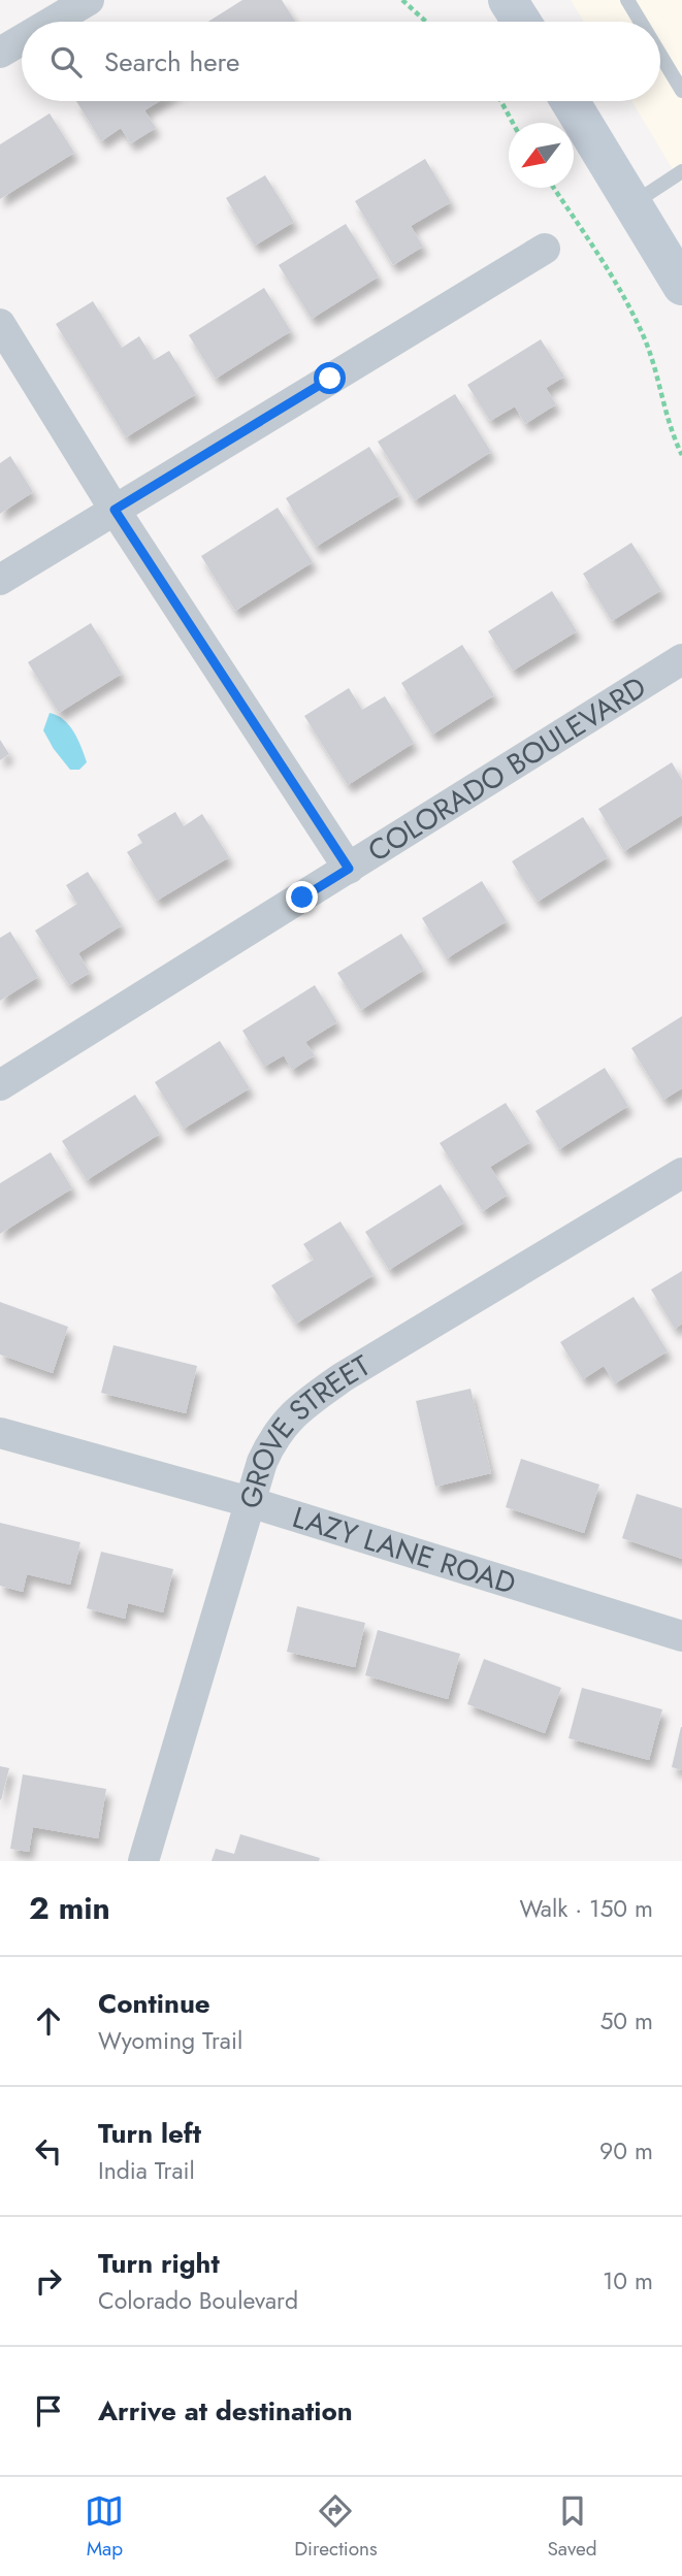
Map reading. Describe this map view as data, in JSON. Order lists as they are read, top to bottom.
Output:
{
  "streets": {
    "street": ["COLORADO BOULEVARD", "GROVE STREET", "LAZY LANE ROAD"]
  },
  "crossings": [
    ["GROVE STREET", "LAZY LANE ROAD"]
  ],
  "north": "bottom left",
  "page": {
    "search": "Search here",
    "heading": ["2 min", "Walk · 150 m"],
    "list": [
      ["Continue", "Wyoming Trail", "50 m"],
      ["Turn left", "India Trail", "90 m"],
      ["Turn right", "Colorado Boulevard", "10 m"],
      "Arrive at destination"
    ],
    "nav": ["Map", "Directions", "Saved"]
  }
}
